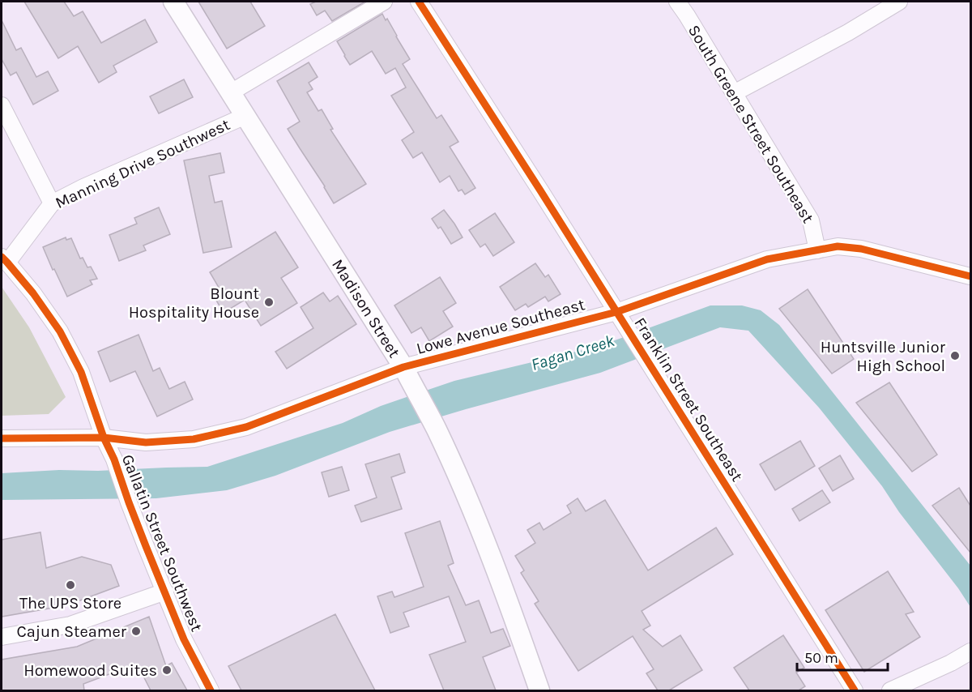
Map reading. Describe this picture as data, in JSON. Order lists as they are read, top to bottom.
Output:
{
  "streets": {
    "main road": ["Madison Street"],
    "street": [
      "South Greene Street Southeast",
      "Manning Drive Southwest",
      "Lowe Avenue Southeast",
      "Franklin Street Southeast",
      "Gallatin Street Southwest"
    ]
  },
  "crossings": [
    ["South Greene Street Southeast", "Lowe Avenue Southeast"],
    ["Manning Drive Southwest", "Madison Street"],
    ["Manning Drive Southwest", "Gallatin Street Southwest"],
    ["Madison Street", "Lowe Avenue Southeast"],
    ["Lowe Avenue Southeast", "Franklin Street Southeast"],
    ["Lowe Avenue Southeast", "Gallatin Street Southwest"]
  ],
  "water": ["Fagan Creek"],
  "places": [
    "Blount Hospitality House",
    "Huntsville Junior High School",
    "The UPS Store",
    "Cajun Steamer",
    "Homewood Suites"
  ],
  "scale_bar": "50 m"
}
